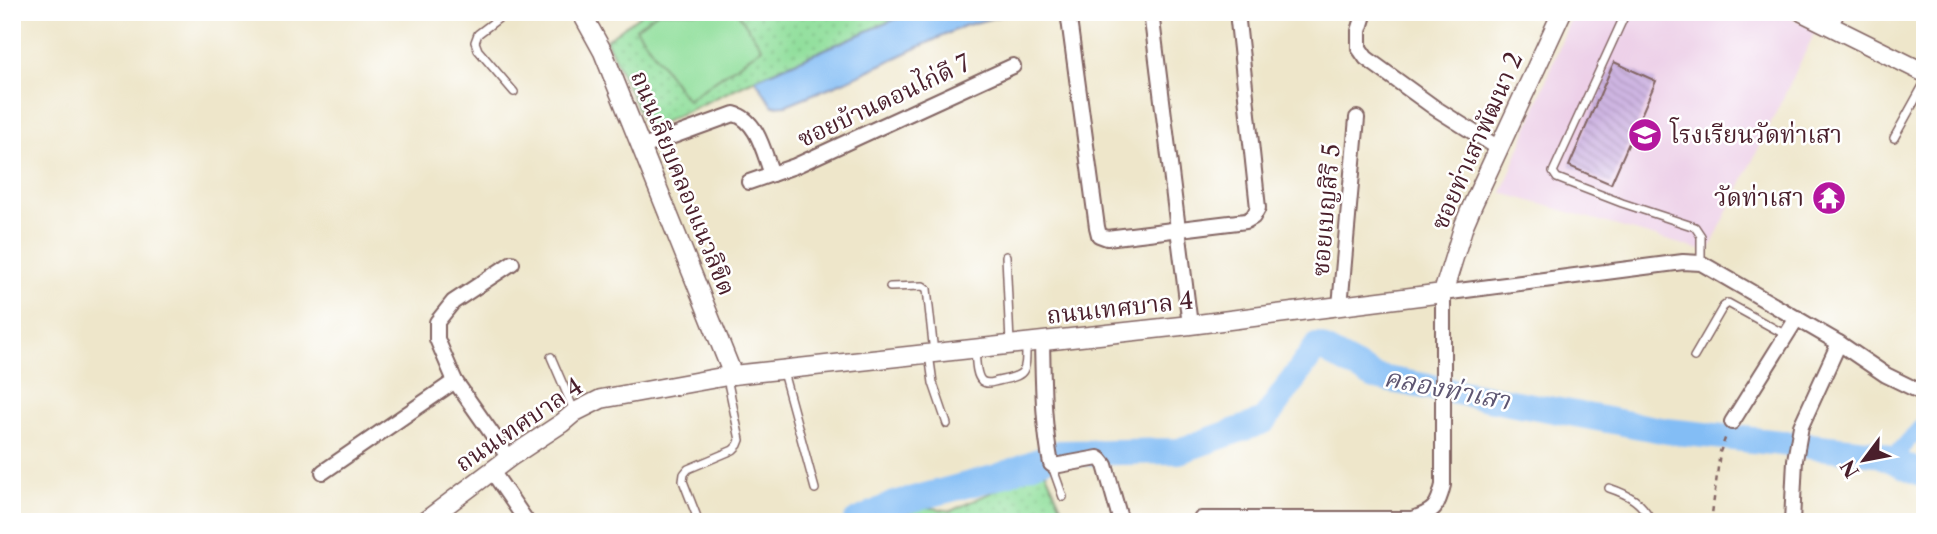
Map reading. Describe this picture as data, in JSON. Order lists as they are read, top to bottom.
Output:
{
  "streets": {
    "street": [
      "ซอยบ้านดอนไก่ดี 7",
      "ซอยท่าเสาพัฒนา 2",
      "ถนนเลียบคลองแนวลิขิต",
      "ซอยเบญสิริ 5",
      "ถนนเทศบาล 4"
    ]
  },
  "crossings": [
    ["ซอยบ้านดอนไก่ดี 7", "ถนนเลียบคลองแนวลิขิต"],
    ["ซอยท่าเสาพัฒนา 2", "ถนนเทศบาล 4"],
    ["ถนนเลียบคลองแนวลิขิต", "ถนนเทศบาล 4"],
    ["ซอยเบญสิริ 5", "ถนนเทศบาล 4"]
  ],
  "water": ["คลองท่าเสา"],
  "places": {
    "school or university": ["โรงเรียนวัดท่าเสา"],
    "temple": ["วัดท่าเสา"]
  },
  "north": "bottom left"
}
